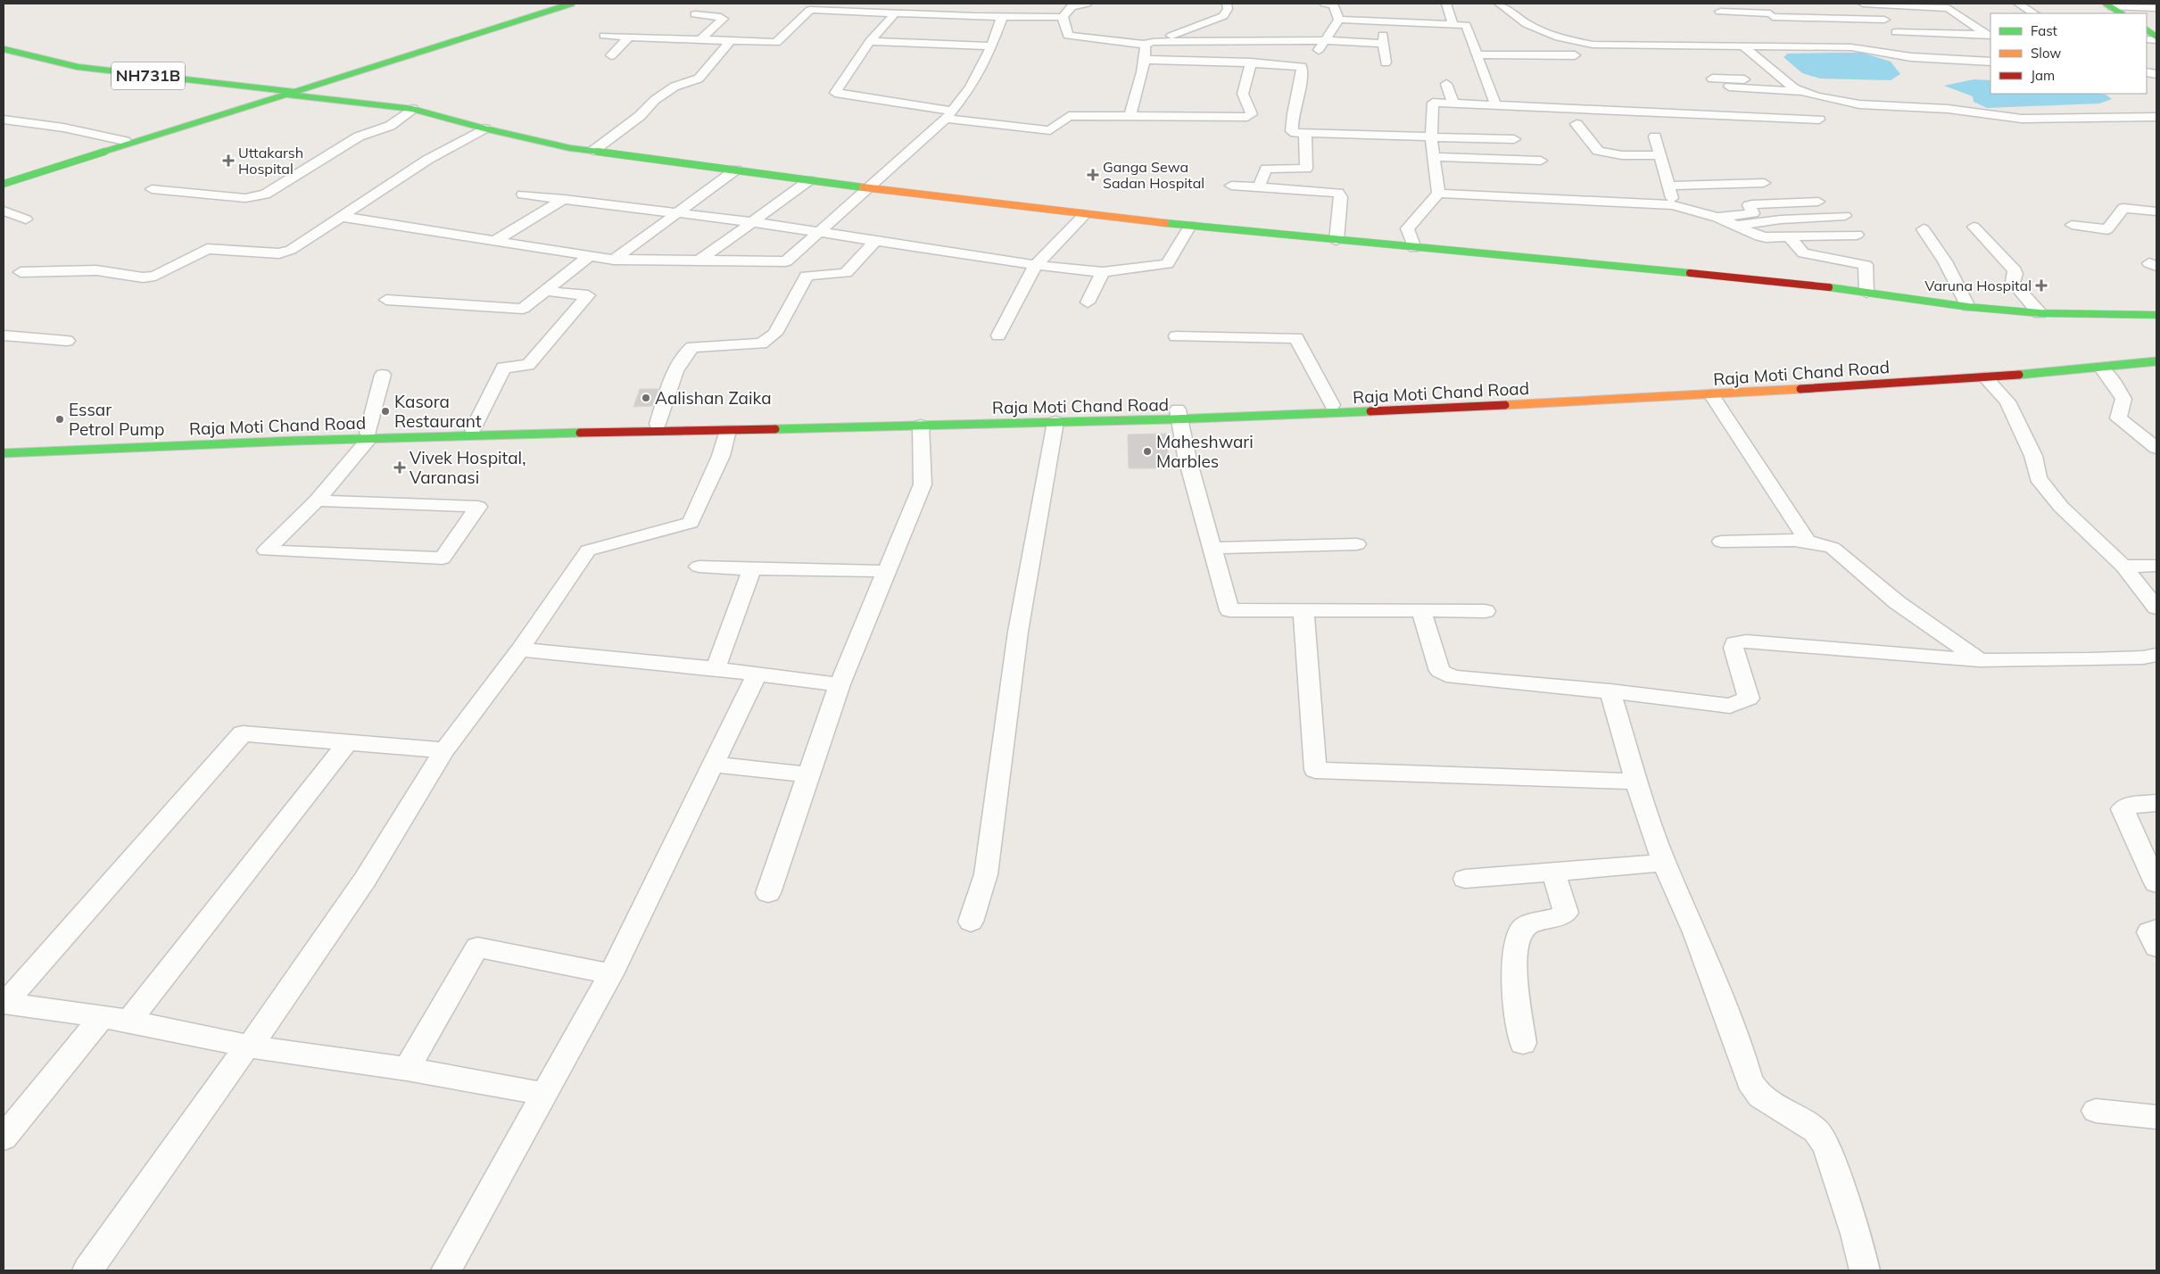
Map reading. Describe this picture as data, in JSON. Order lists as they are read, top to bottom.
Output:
{
  "streets": {
    "main road": ["NH731B", "Raja Moti Chand Road"]
  },
  "places": {
    "health": [
      "Uttakarsh Hospital",
      "Ganga Sewa Sadan Hospital",
      "Varuna Hospital",
      "Vivek Hospital, Varanasi"
    ],
    "other": [
      "Aalishan Zaika",
      "Kasora Restaurant",
      "Essar Petrol Pump",
      "Maheshwari Marbles"
    ]
  },
  "legend": ["Fast", "Slow", "Jam"]
}
